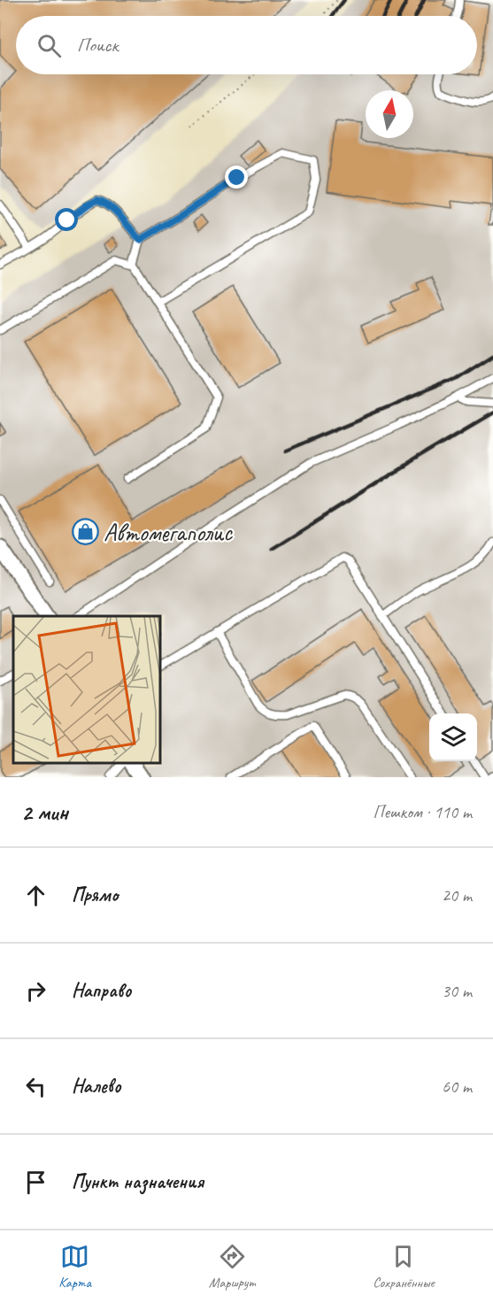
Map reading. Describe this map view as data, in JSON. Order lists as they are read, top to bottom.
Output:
{
  "places": {
    "shop": ["Автомегаполис"]
  },
  "north": "top",
  "page": {
    "search": "Поиск",
    "heading": ["2 мин", "Пешком · 110 m"],
    "list": [
      ["Прямо", "20 m"],
      ["Направо", "30 m"],
      ["Налево", "60 m"],
      "Пункт назначения"
    ],
    "nav": ["Карта", "Маршрут", "Сохранённые"]
  }
}
